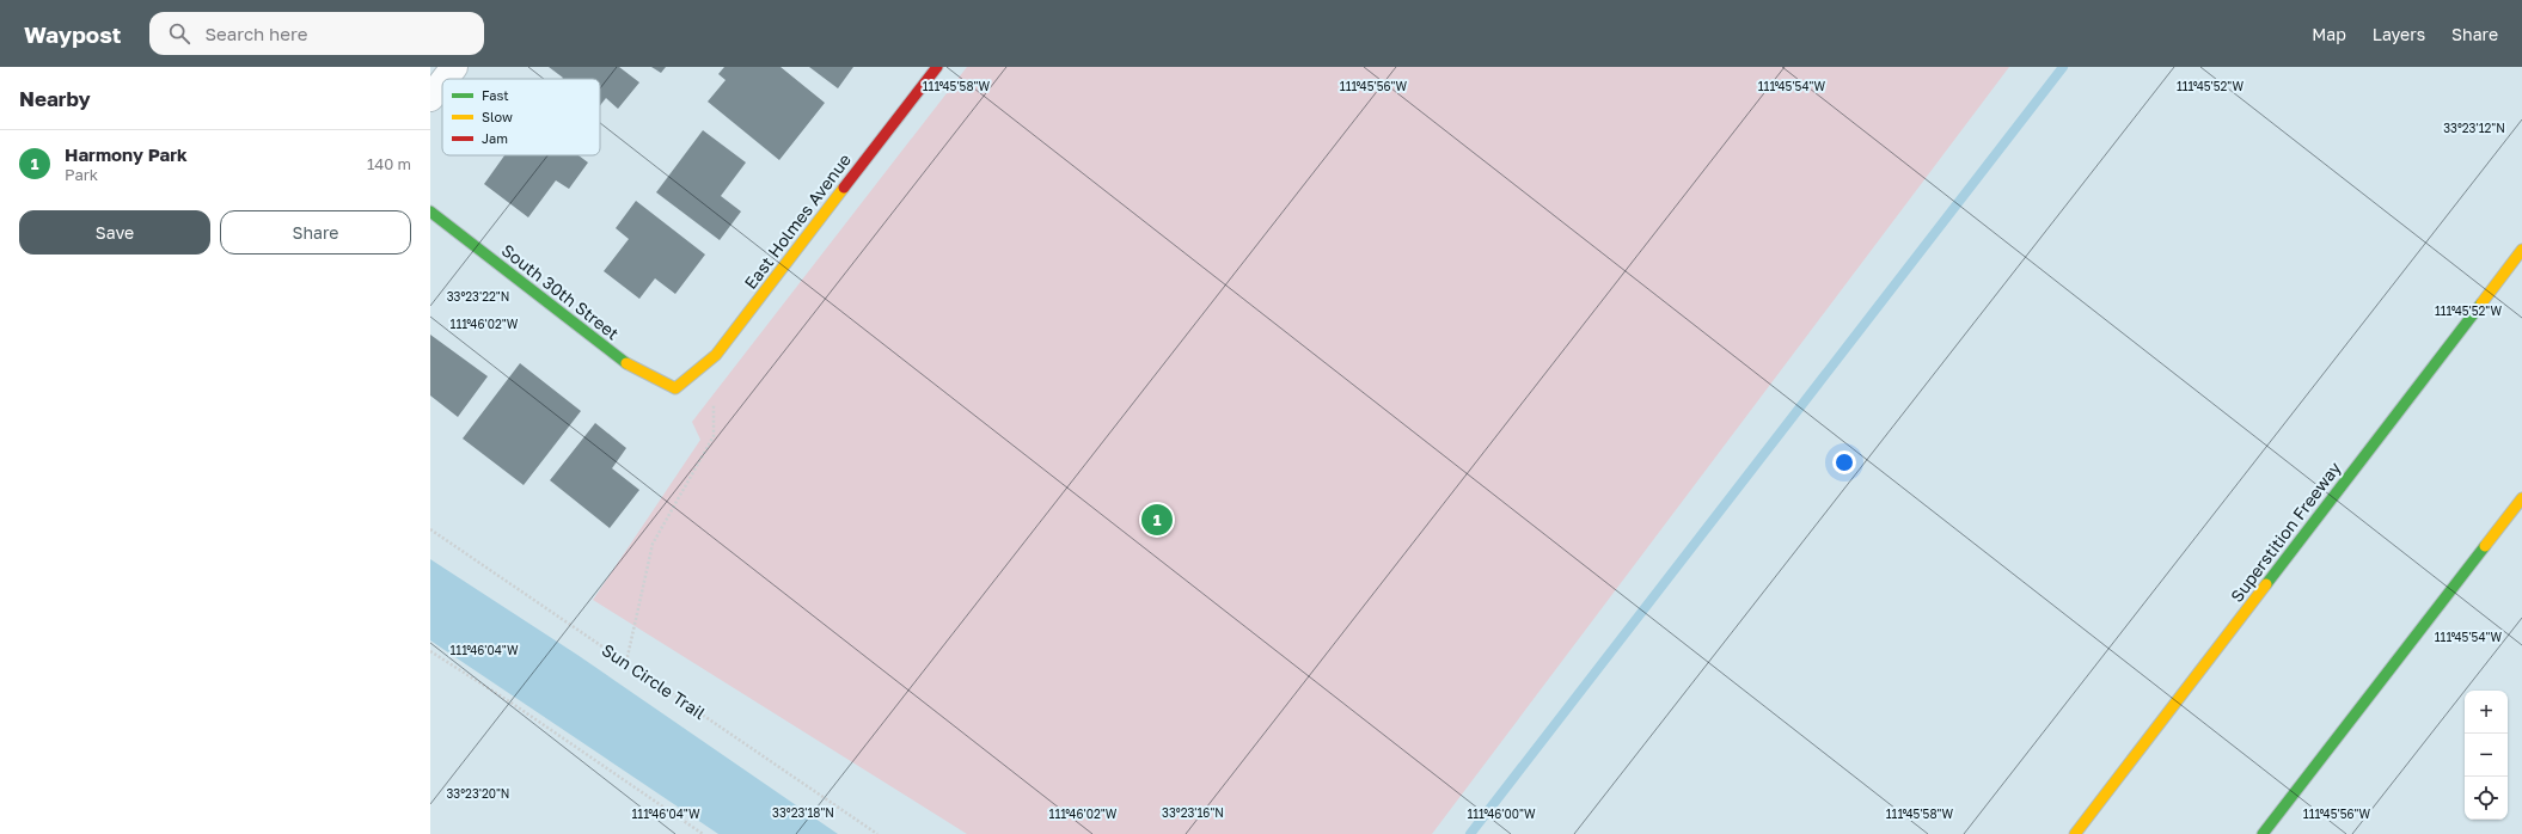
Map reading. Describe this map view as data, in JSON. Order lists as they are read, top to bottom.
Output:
{
  "streets": {
    "main road": ["East Holmes Avenue", "South 30th Street", "Superstition Freeway"],
    "path": ["Sun Circle Trail"]
  },
  "crossings": [
    ["East Holmes Avenue", "South 30th Street"]
  ],
  "legend": ["Fast", "Slow", "Jam"],
  "page": {
    "header": "Waypost",
    "search": "Search here",
    "nav": ["Map", "Layers", "Share"],
    "heading": "Nearby",
    "list": [
      {
        "mark": "1",
        "name": "Harmony Park",
        "note": "Park",
        "value": "140 m"
      }
    ],
    "buttons": ["Save", "Share"],
    "pins": "1",
    "map_buttons": ["+", "−"]
  },
  "coordinates": [
    "111°45'58\"W",
    "111°45'56\"W",
    "111°45'54\"W",
    "111°45'52\"W",
    "33°23'12\"N",
    "33°23'22\"N",
    "111°46'02\"W",
    "111°46'04\"W",
    "33°23'20\"N",
    "33°23'18\"N",
    "33°23'16\"N",
    "111°46'00\"W"
  ]
}
